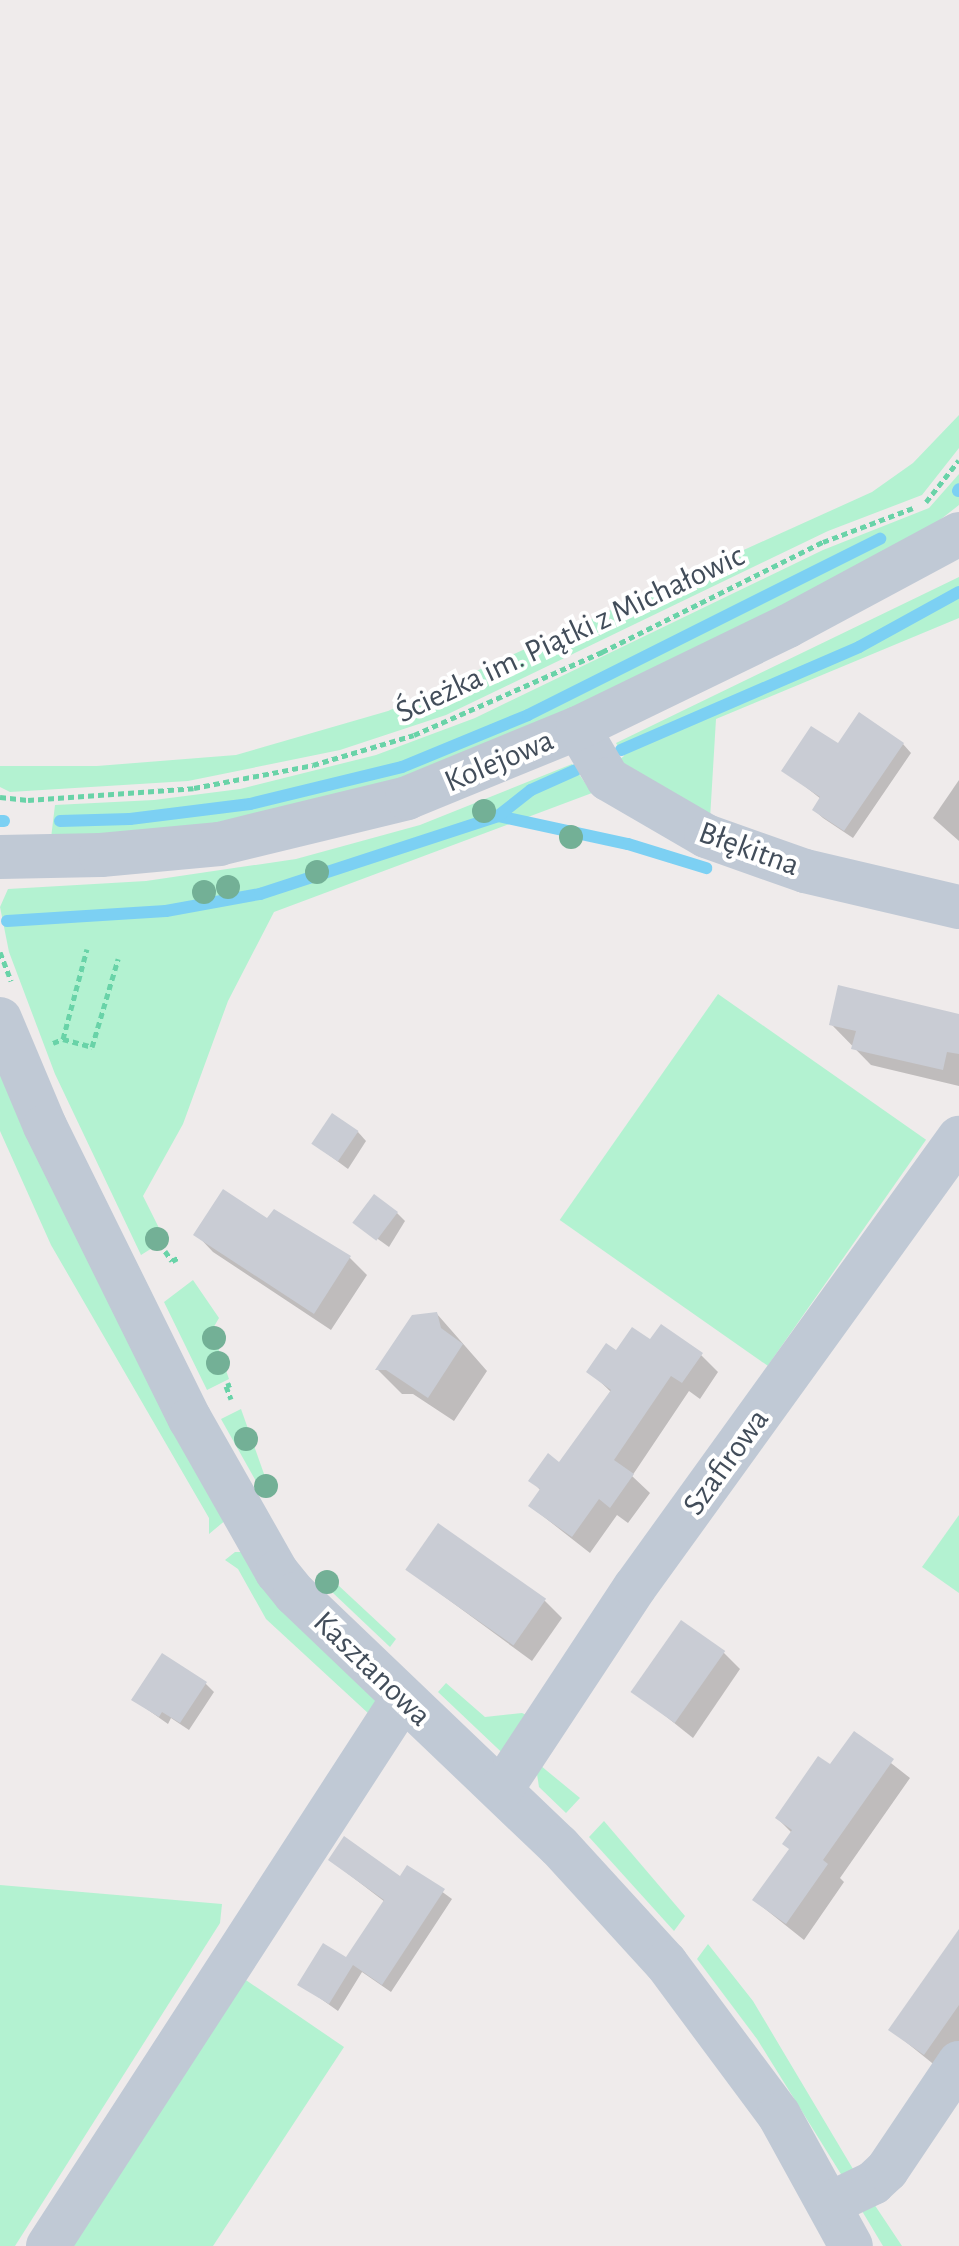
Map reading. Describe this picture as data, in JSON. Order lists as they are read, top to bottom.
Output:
{
  "streets": {
    "street": [
      "Kolejowa",
      "Błękitna",
      "Szafirowa",
      "Kasztanowa"
    ],
    "path": ["Ścieżka im. Piątki z Michałowic"]
  },
  "crossings": [
    ["Kolejowa", "Błękitna"],
    ["Szafirowa", "Kasztanowa"]
  ]
}
